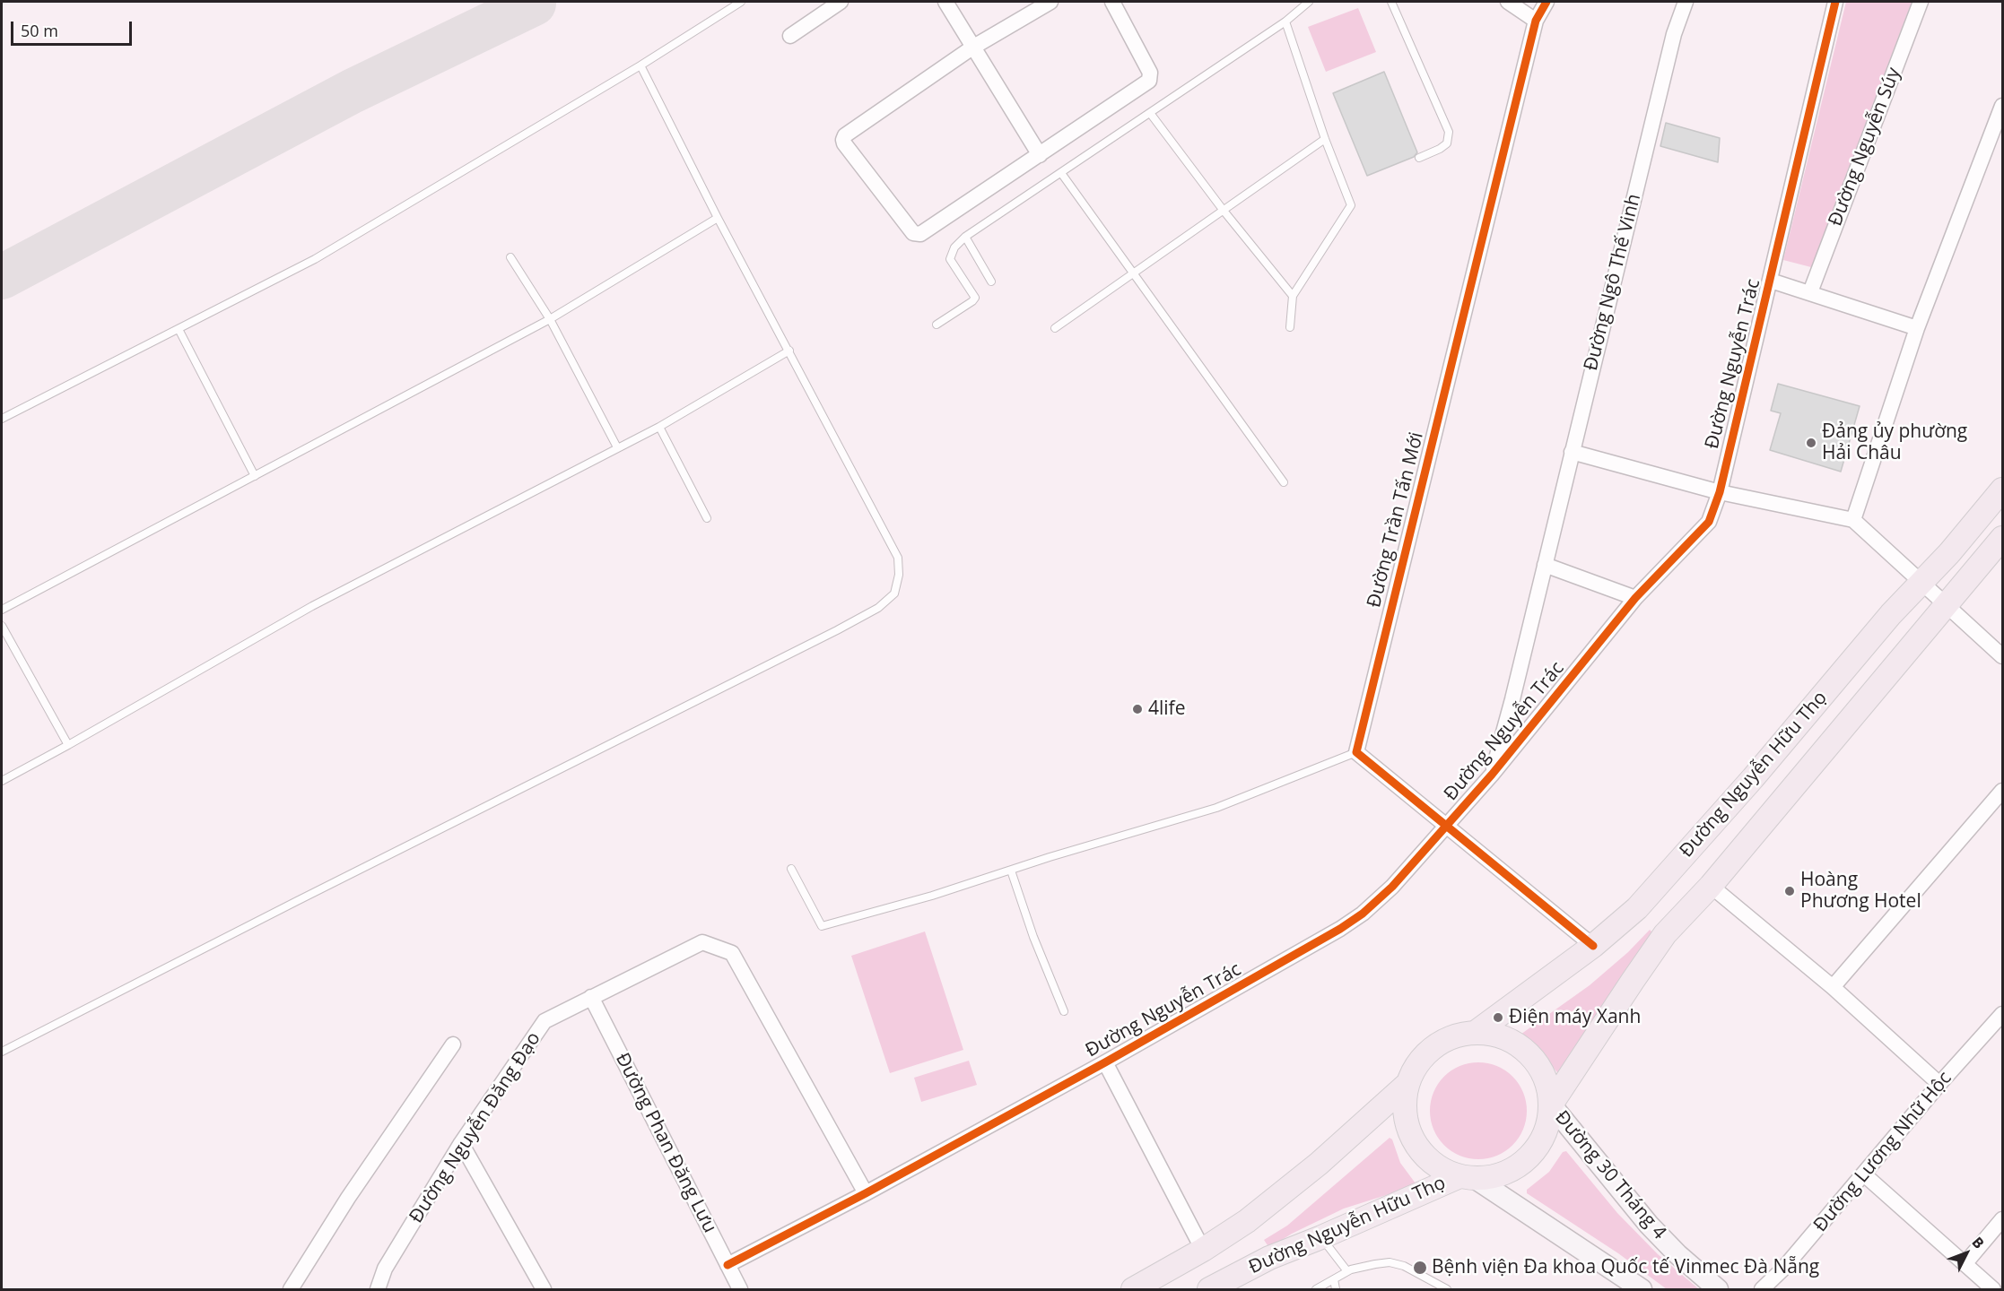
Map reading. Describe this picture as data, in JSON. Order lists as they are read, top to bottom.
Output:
{
  "streets": {
    "main road": ["Đường Nguyễn Hữu Thọ"],
    "street": [
      "Đường Nguyễn Súy",
      "Đường Ngô Thế Vinh",
      "Đường Nguyễn Trác",
      "Đường Trần Tấn Mới",
      "Đường Nguyễn Đăng Đạo",
      "Đường Phan Đăng Lưu",
      "Đường Lương Nhữ Hộc",
      "Đường 30 Tháng 4"
    ]
  },
  "crossings": [
    ["Đường Ngô Thế Vinh", "Đường Nguyễn Trác"],
    ["Đường Nguyễn Trác", "Đường Nguyễn Đăng Đạo"],
    ["Đường Nguyễn Trác", "Đường Phan Đăng Lưu"],
    ["Đường Nguyễn Hữu Thọ", "Đường 30 Tháng 4"],
    ["Đường Nguyễn Đăng Đạo", "Đường Phan Đăng Lưu"]
  ],
  "places": [
    "Đảng ủy phường Hải Châu",
    "4life",
    "Hoàng Phương Hotel",
    "Điện máy Xanh",
    "Bệnh viện Đa khoa Quốc tế Vinmec Đà Nẵng"
  ],
  "scale_bar": "50 m",
  "north": "top right"
}
